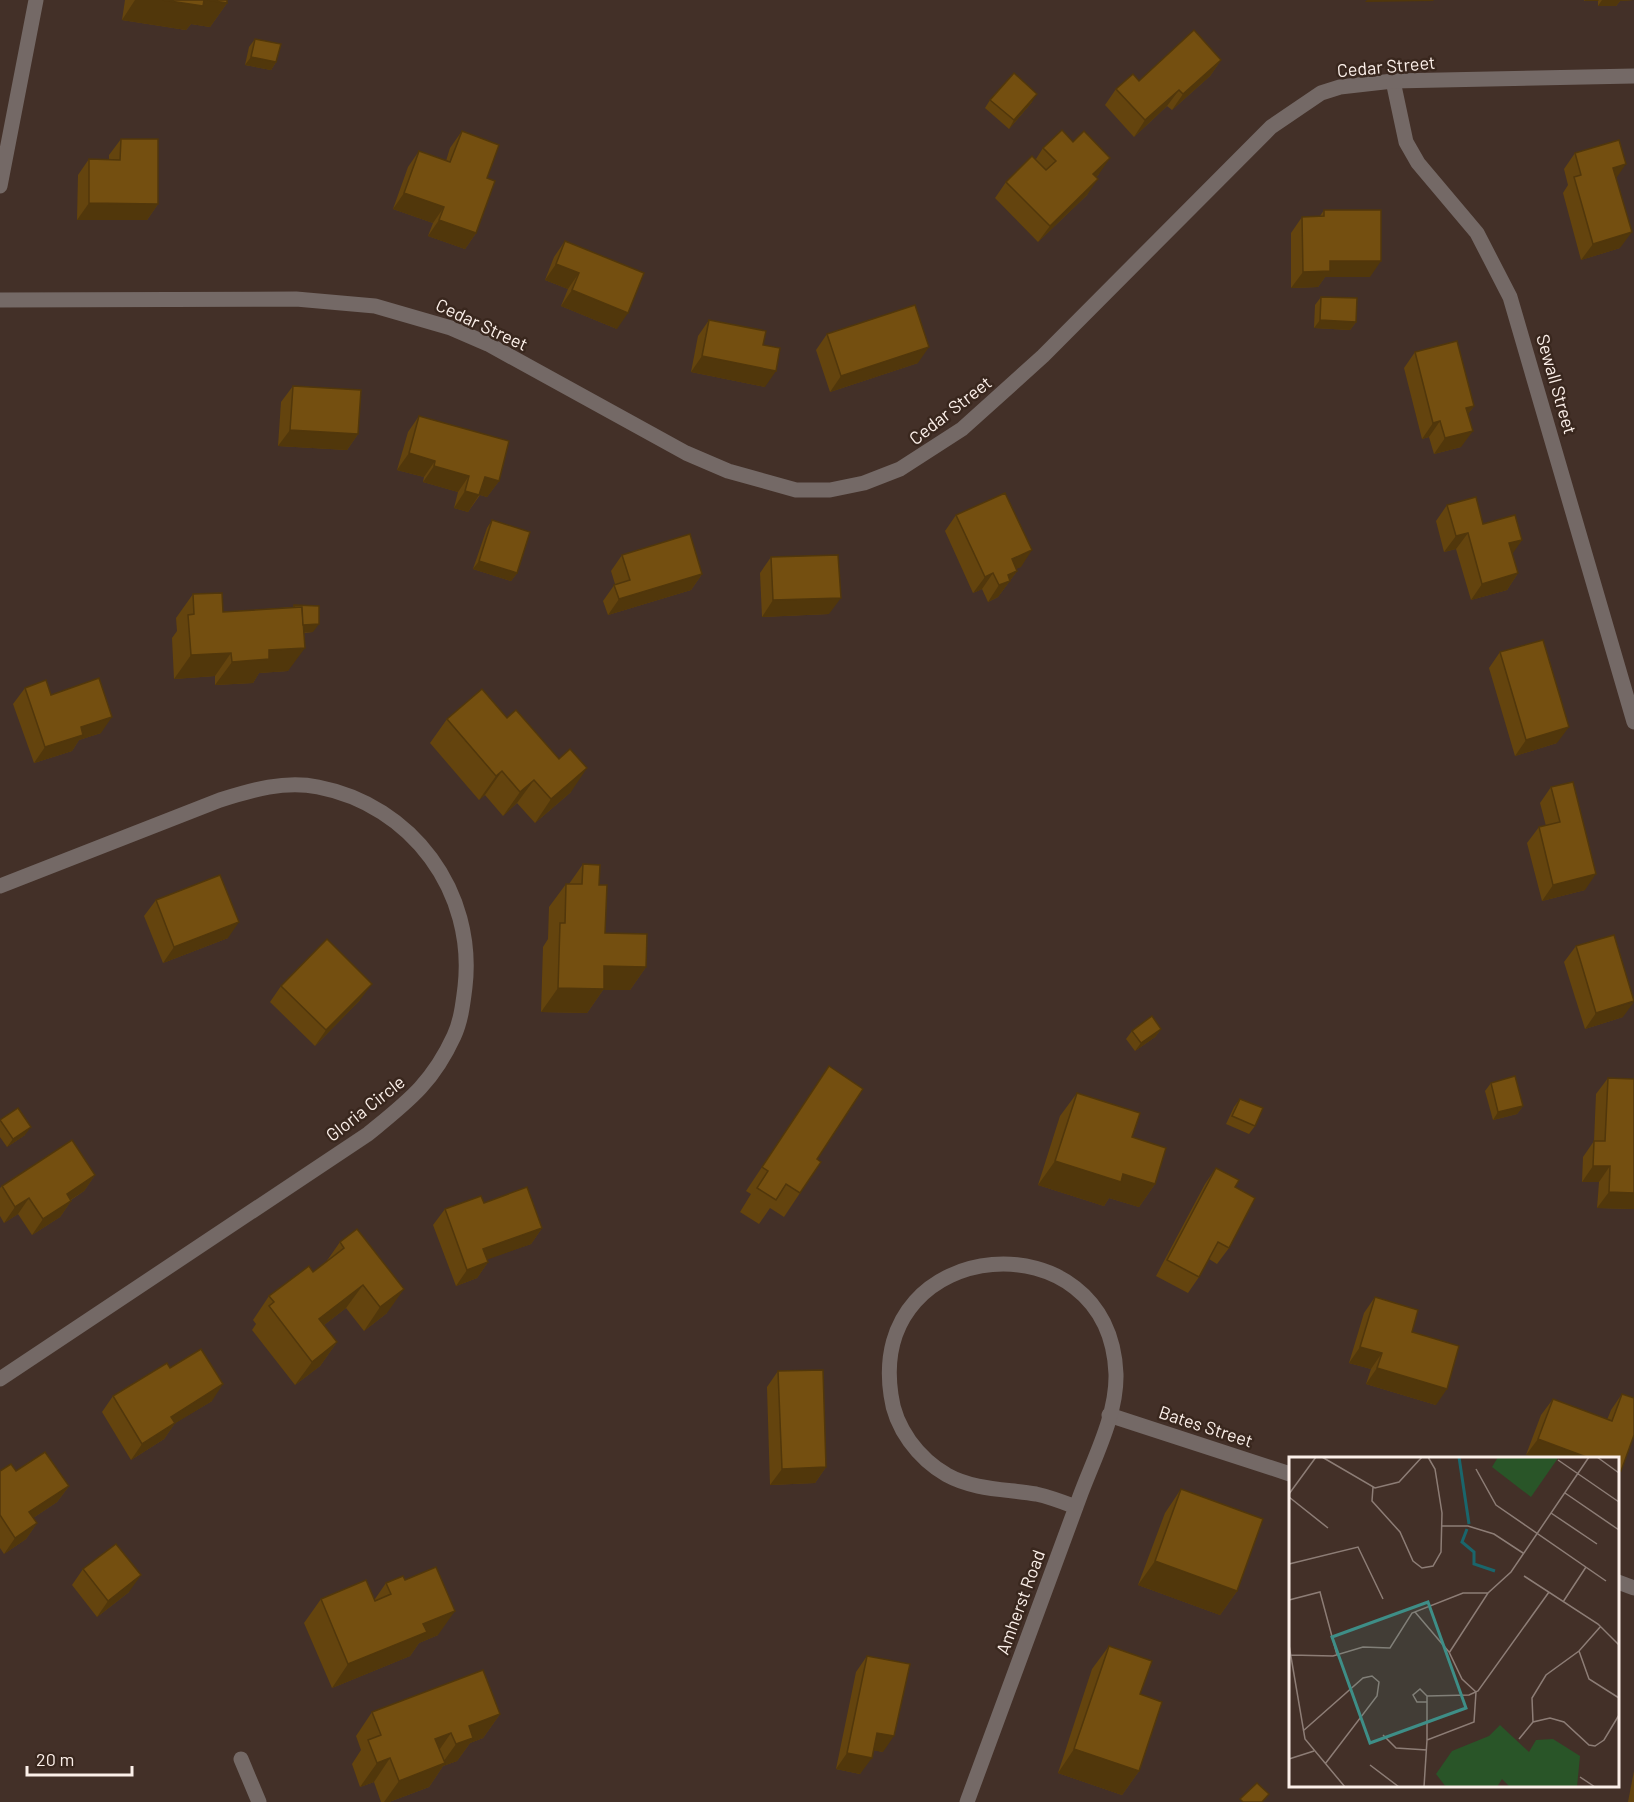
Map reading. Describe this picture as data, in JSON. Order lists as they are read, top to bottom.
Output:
{
  "streets": {
    "street": [
      "Cedar Street",
      "Sewall Street",
      "Gloria Circle",
      "Bates Street",
      "Amherst Road"
    ]
  },
  "crossings": [
    ["Cedar Street", "Sewall Street"],
    ["Bates Street", "Amherst Road"]
  ],
  "scale_bar": "20 m"
}
